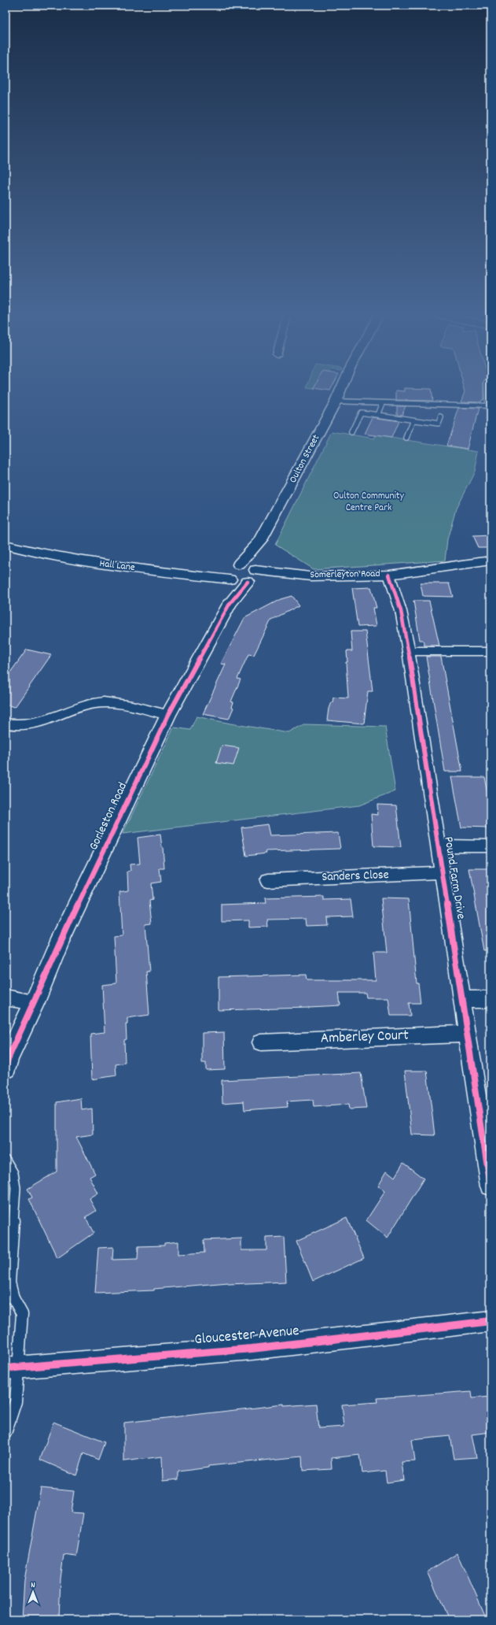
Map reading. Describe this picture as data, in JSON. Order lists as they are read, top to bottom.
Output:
{
  "streets": {
    "main road": [
      "Oulton Street",
      "Hall Lane",
      "Somerleyton Road",
      "Gorleston Road"
    ],
    "street": [
      "Sanders Close",
      "Pound Farm Drive",
      "Amberley Court",
      "Gloucester Avenue"
    ]
  },
  "crossings": [
    ["Oulton Street", "Hall Lane"],
    ["Somerleyton Road", "Gorleston Road"],
    ["Somerleyton Road", "Pound Farm Drive"],
    ["Sanders Close", "Pound Farm Drive"],
    ["Pound Farm Drive", "Amberley Court"]
  ],
  "parks": ["Oulton Community Centre Park"],
  "north": "top"
}
